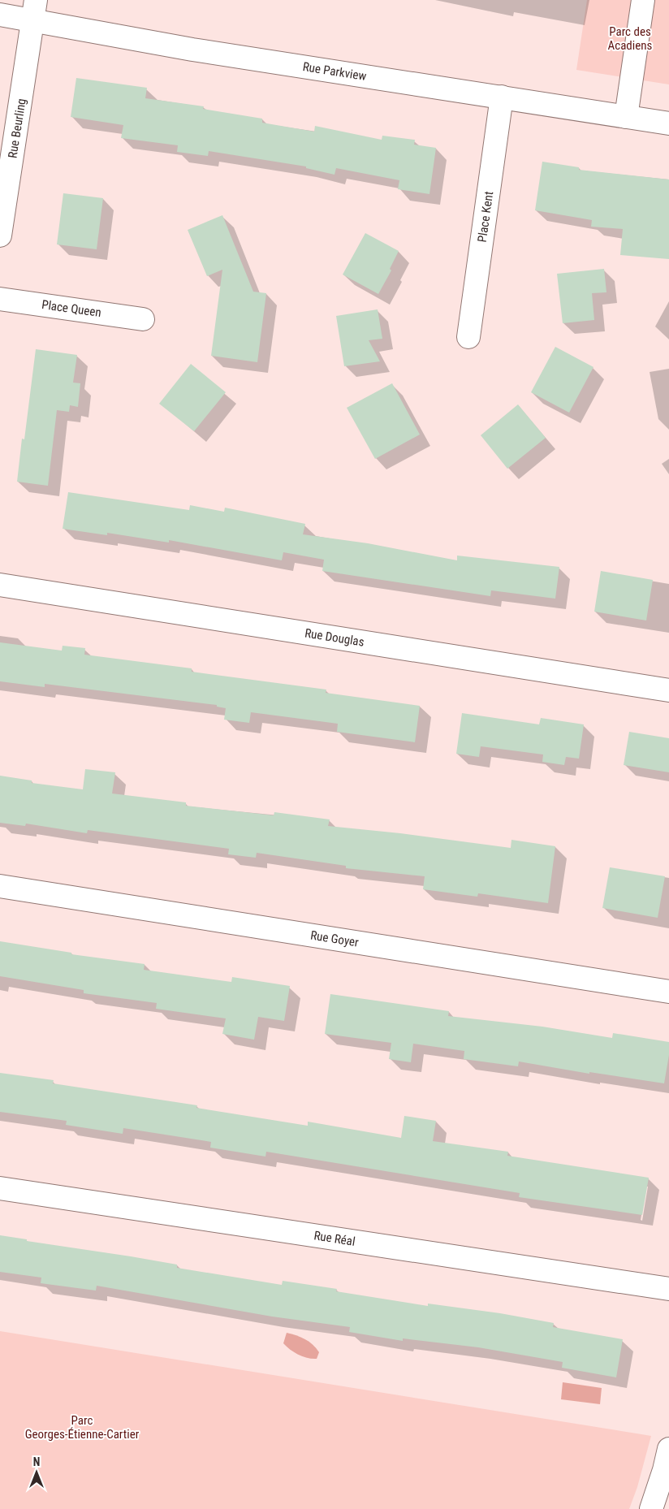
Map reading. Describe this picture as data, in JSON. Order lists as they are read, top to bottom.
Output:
{
  "streets": {
    "street": [
      "Rue Parkview",
      "Rue Beurling",
      "Place Kent",
      "Place Queen",
      "Rue Douglas",
      "Rue Goyer",
      "Rue Réal"
    ]
  },
  "crossings": [
    ["Rue Parkview", "Rue Beurling"],
    ["Rue Parkview", "Place Kent"]
  ],
  "parks": ["Parc des Acadiens", "Parc Georges-Étienne-Cartier"],
  "north": "top"
}
